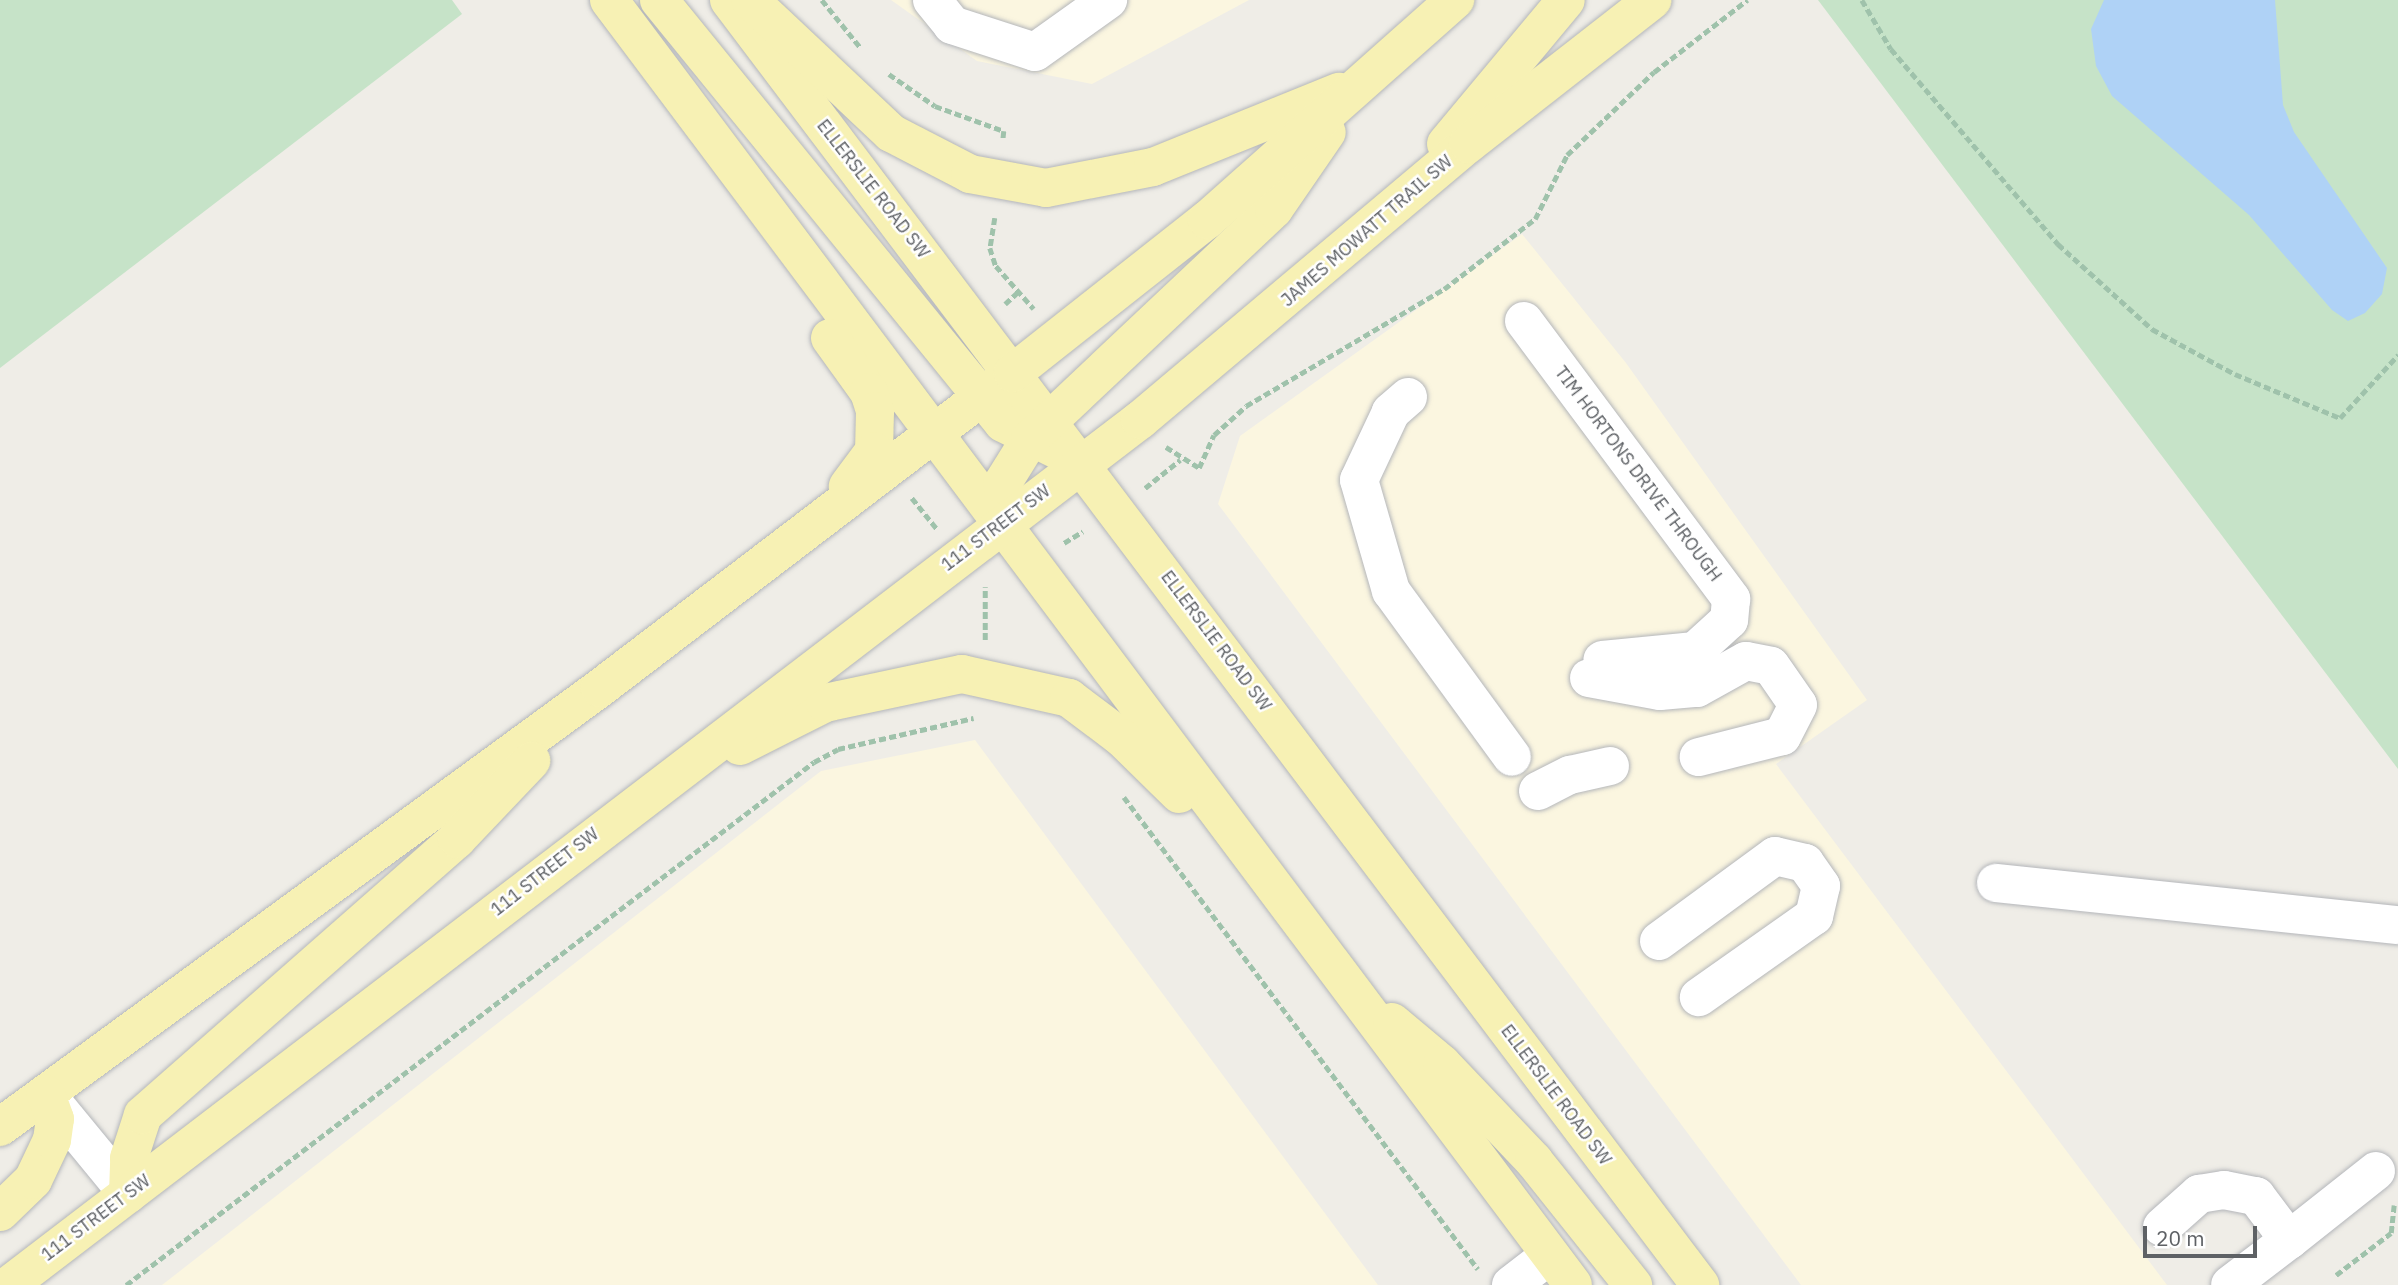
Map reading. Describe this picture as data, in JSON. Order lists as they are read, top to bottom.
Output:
{
  "streets": {
    "main road": ["ELLERSLIE ROAD SW", "JAMES MOWATT TRAIL SW", "111 STREET SW"],
    "lane": ["TIM HORTONS DRIVE THROUGH"]
  },
  "crossings": [
    ["ELLERSLIE ROAD SW", "JAMES MOWATT TRAIL SW"],
    ["ELLERSLIE ROAD SW", "111 STREET SW"],
    ["JAMES MOWATT TRAIL SW", "111 STREET SW"]
  ],
  "scale_bar": "20 m"
}
